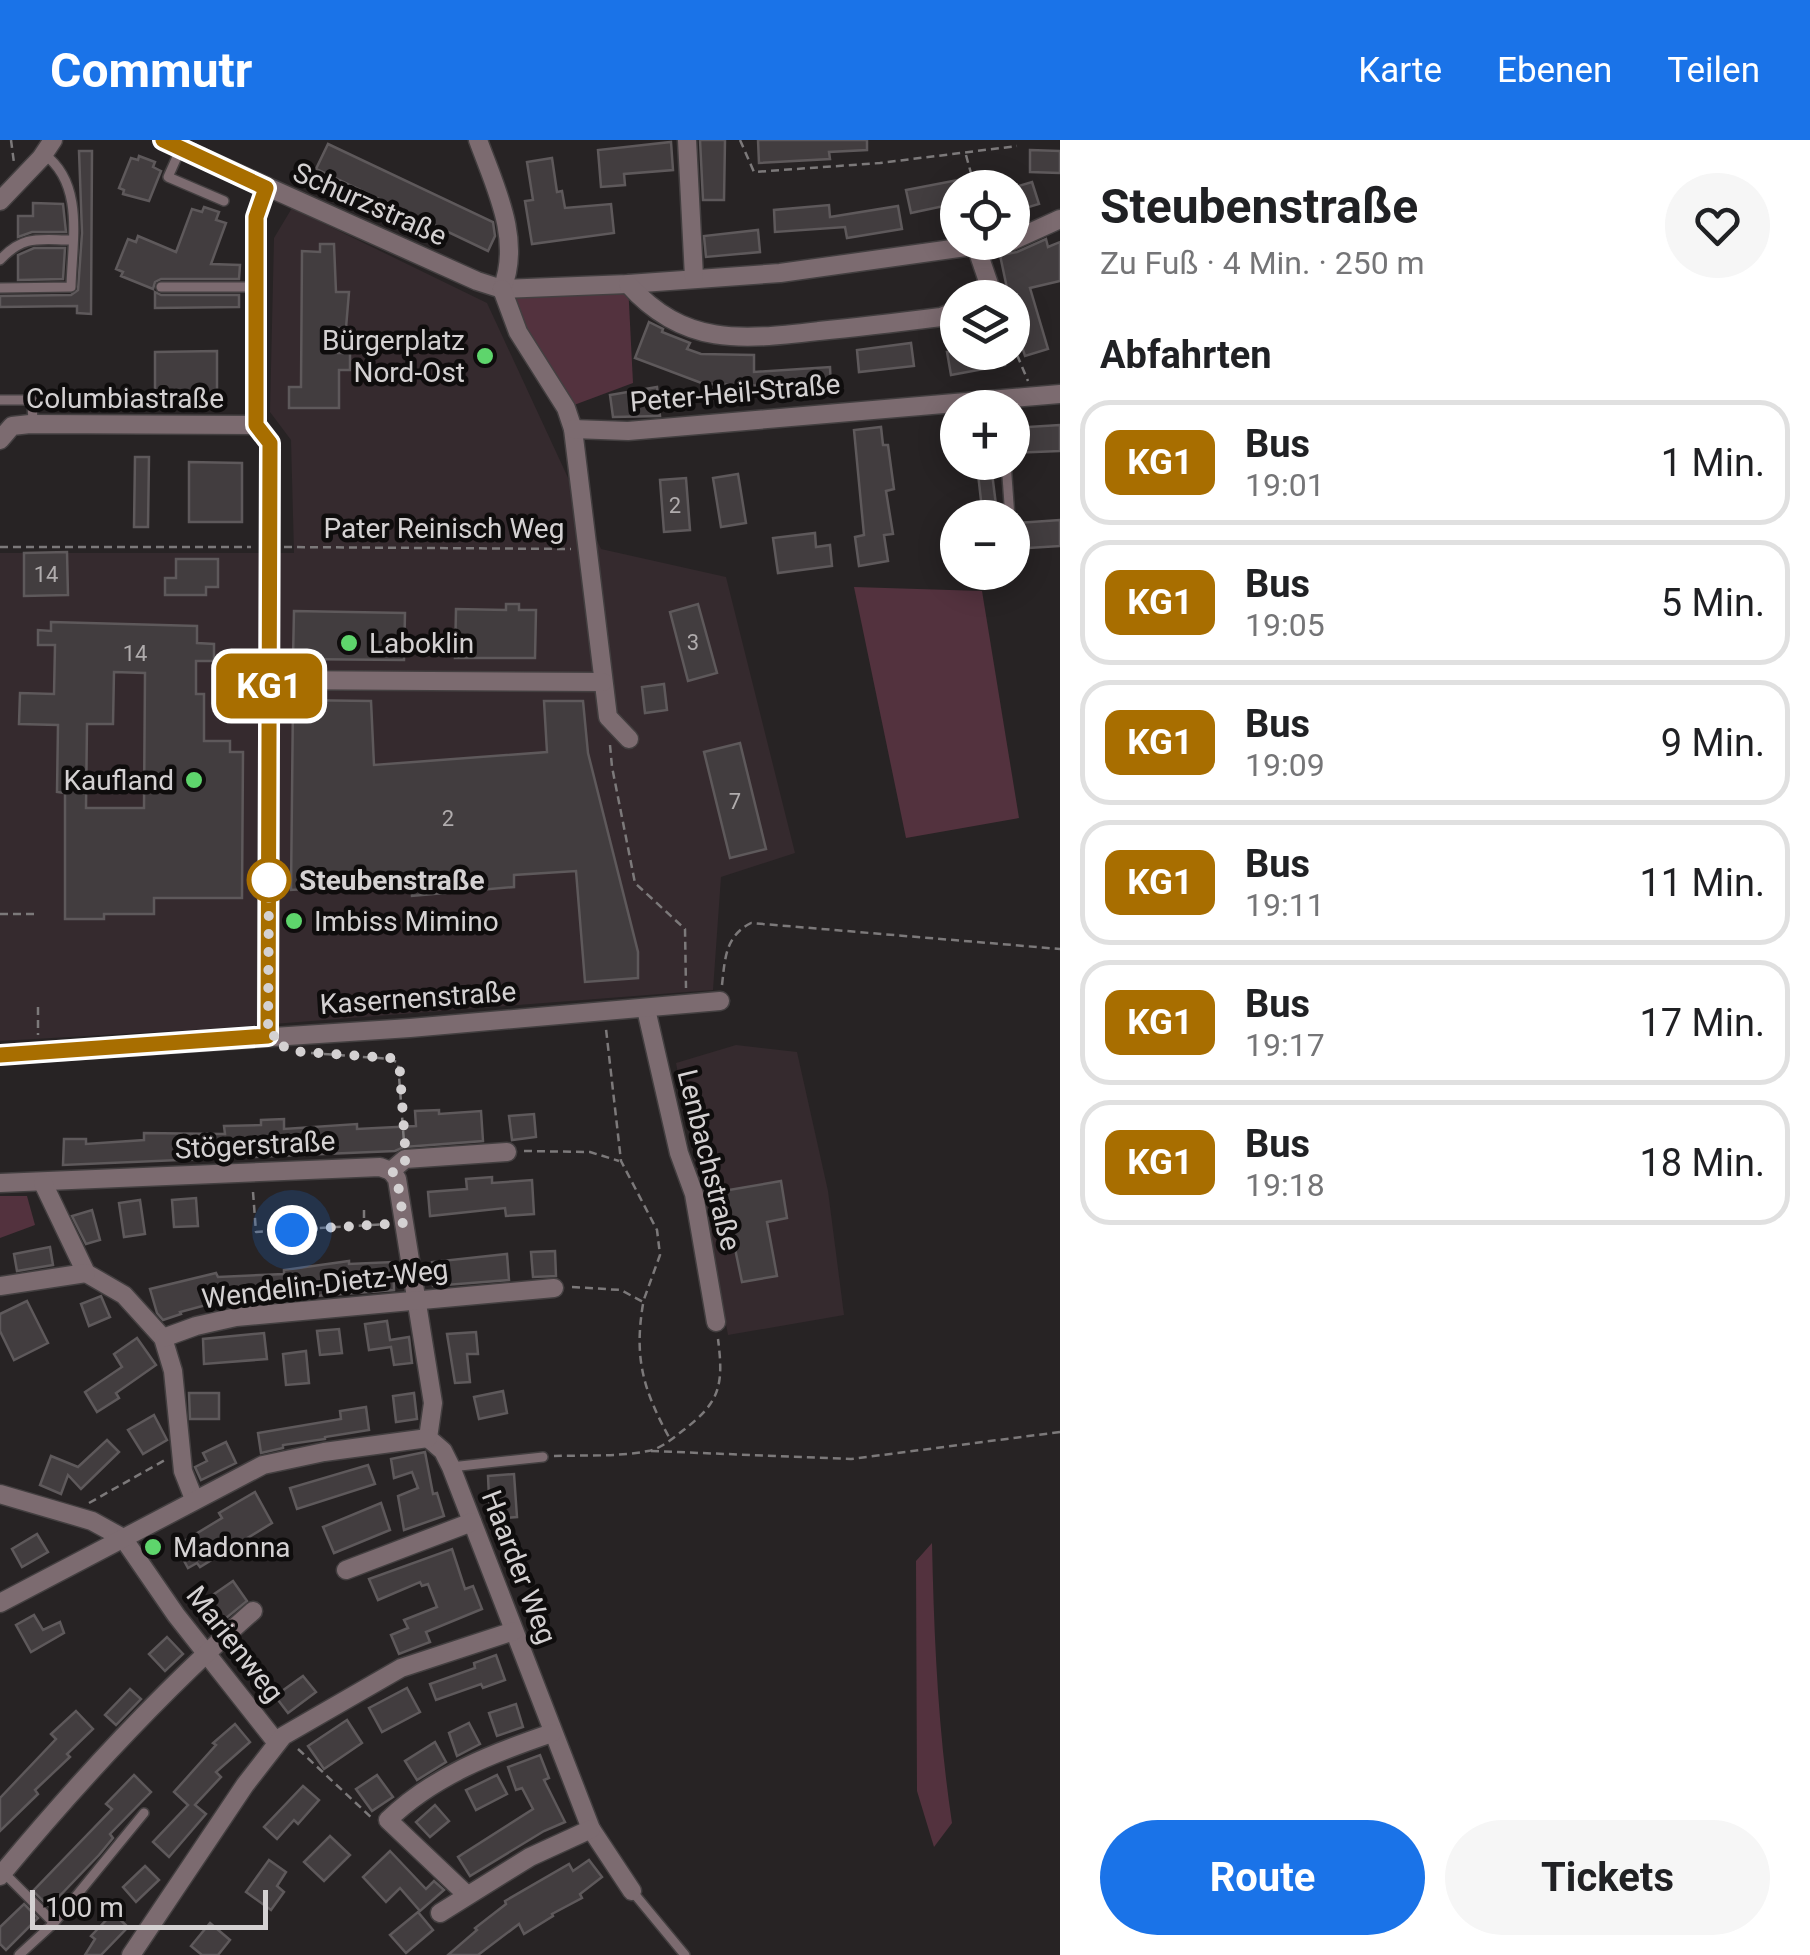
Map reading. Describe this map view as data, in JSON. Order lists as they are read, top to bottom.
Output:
{
  "streets": {
    "street": [
      "Schurzstraße",
      "Peter-Heil-Straße",
      "Columbiastraße",
      "Kasernenstraße",
      "Stögerstraße",
      "Lenbachstraße",
      "Wendelin-Dietz-Weg",
      "Haarder Weg",
      "Marienweg"
    ],
    "path": ["Pater Reinisch Weg"]
  },
  "crossings": [
    ["Kasernenstraße", "Lenbachstraße"]
  ],
  "places": [
    "Bürgerplatz Nord-Ost",
    "Laboklin",
    "Kaufland",
    "Steubenstraße",
    "Imbiss Mimino",
    "Madonna"
  ],
  "lines": ["bus line KG1"],
  "house_numbers": [
    "2",
    "14",
    "3",
    "14",
    "7",
    "2"
  ],
  "scale_bar": "100 m",
  "page": {
    "header": "Commutr",
    "nav": ["Karte", "Ebenen", "Teilen"],
    "on_map": "KG1",
    "heading": [
      ["Steubenstraße", "Zu Fuß · 4 Min. · 250 m"],
      "Abfahrten"
    ],
    "map_buttons": ["+", "−"],
    "list": [
      {
        "mark": "KG1",
        "name": "Bus",
        "note": "19:01",
        "value": "1 Min."
      },
      {
        "mark": "KG1",
        "name": "Bus",
        "note": "19:05",
        "value": "5 Min."
      },
      {
        "mark": "KG1",
        "name": "Bus",
        "note": "19:09",
        "value": "9 Min."
      },
      {
        "mark": "KG1",
        "name": "Bus",
        "note": "19:11",
        "value": "11 Min."
      },
      {
        "mark": "KG1",
        "name": "Bus",
        "note": "19:17",
        "value": "17 Min."
      },
      {
        "mark": "KG1",
        "name": "Bus",
        "note": "19:18",
        "value": "18 Min."
      }
    ],
    "buttons": ["Route", "Tickets"],
    "scale": "100 m"
  }
}
